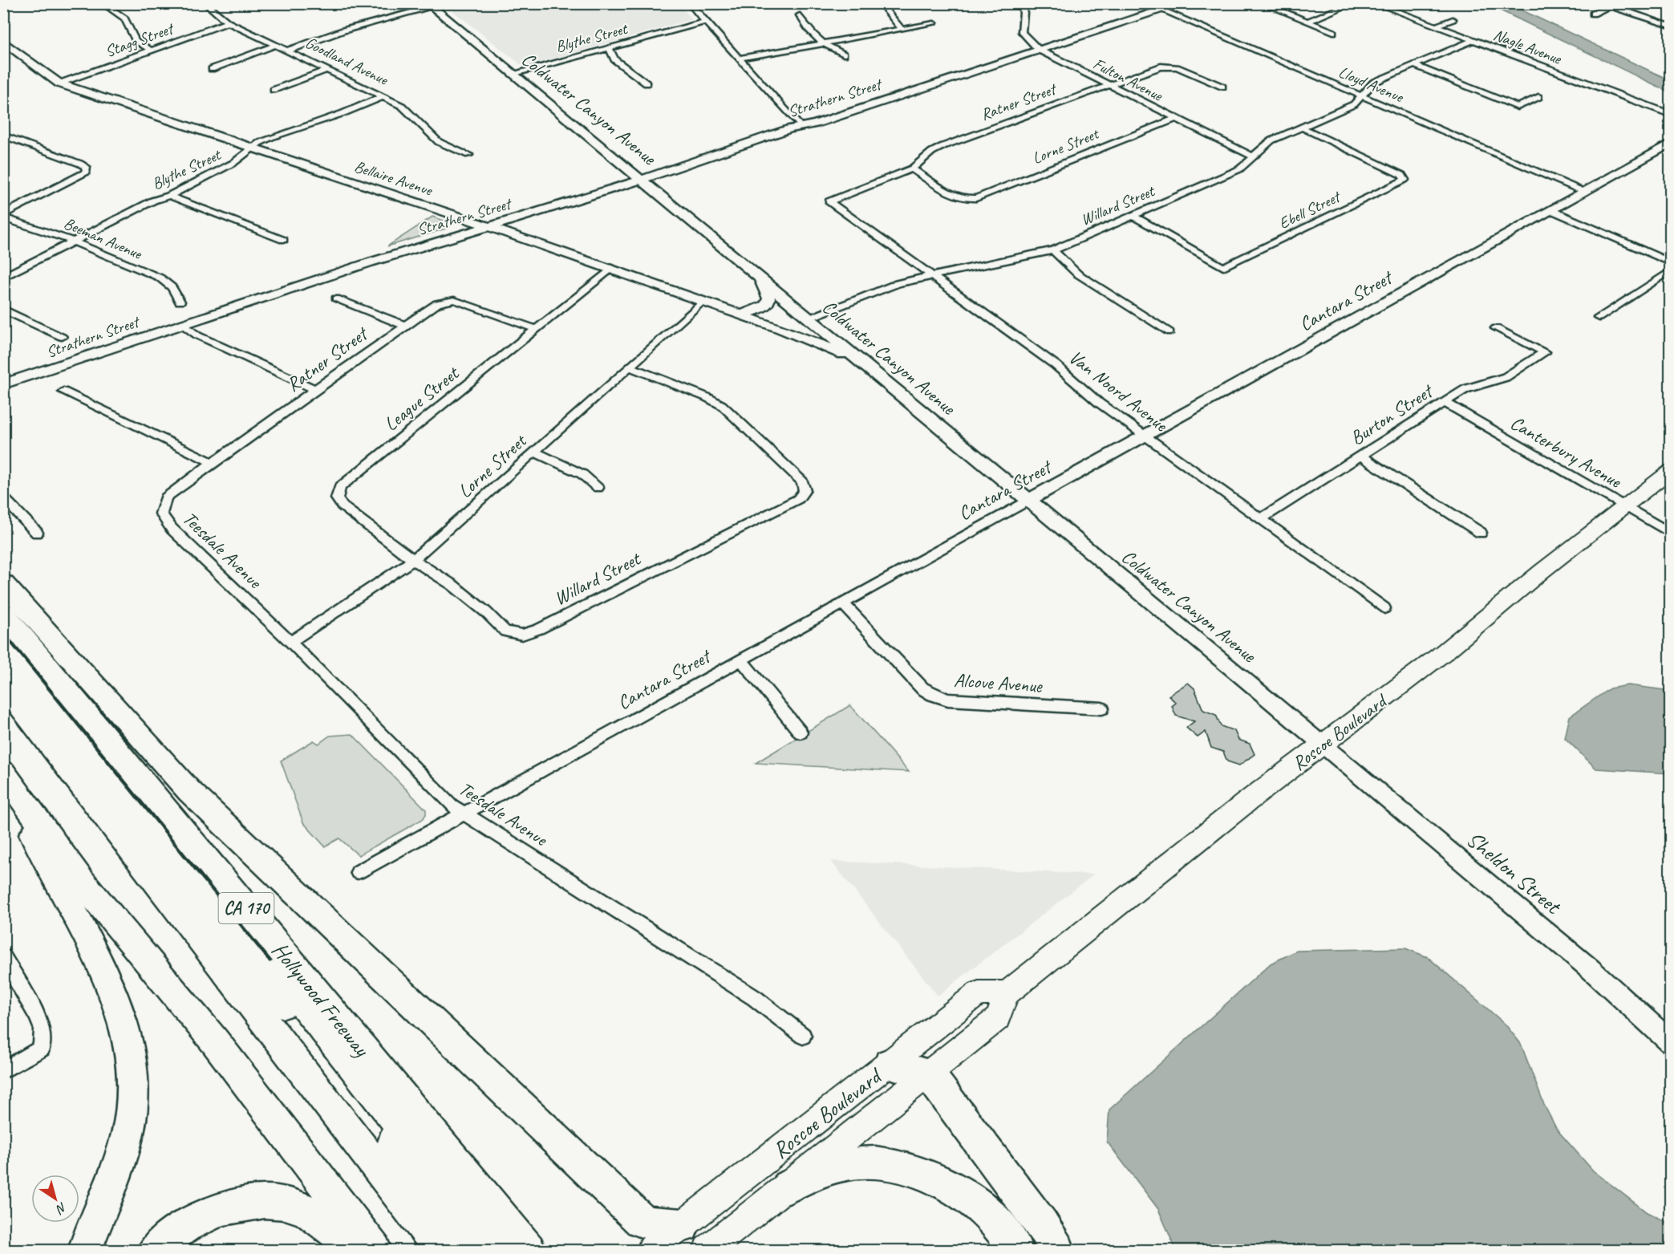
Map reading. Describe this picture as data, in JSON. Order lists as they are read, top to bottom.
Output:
{
  "streets": {
    "highway": ["CA 170", "Hollywood Freeway"],
    "main road": ["Roscoe Boulevard"],
    "street": [
      "Blythe Street",
      "Stagg Street",
      "Nagle Avenue",
      "Goodland Avenue",
      "Fulton Avenue",
      "Lloyd Avenue",
      "Strathern Street",
      "Ratner Street",
      "Coldwater Canyon Avenue",
      "Lorne Street",
      "Bellaire Avenue",
      "Willard Street",
      "Ebell Street",
      "Beeman Avenue",
      "Cantara Street",
      "Van Noord Avenue",
      "League Street",
      "Burton Street",
      "Canterbury Avenue",
      "Teesdale Avenue",
      "Alcove Avenue",
      "Sheldon Street"
    ]
  },
  "crossings": [
    ["Blythe Street", "Goodland Avenue"],
    ["Blythe Street", "Coldwater Canyon Avenue"],
    ["Blythe Street", "Bellaire Avenue"],
    ["Blythe Street", "Beeman Avenue"],
    ["Stagg Street", "Goodland Avenue"],
    ["Stagg Street", "Bellaire Avenue"],
    ["Nagle Avenue", "Willard Street"],
    ["Fulton Avenue", "Strathern Street"],
    ["Fulton Avenue", "Ratner Street"],
    ["Fulton Avenue", "Lorne Street"],
    ["Fulton Avenue", "Willard Street"],
    ["Lloyd Avenue", "Strathern Street"],
    ["Lloyd Avenue", "Willard Street"],
    ["Lloyd Avenue", "Cantara Street"],
    ["Strathern Street", "Coldwater Canyon Avenue"],
    ["Strathern Street", "Bellaire Avenue"],
    ["Ratner Street", "Lorne Street"],
    ["Ratner Street", "Van Noord Avenue"],
    ["Ratner Street", "League Street"],
    ["Ratner Street", "Teesdale Avenue"],
    ["Coldwater Canyon Avenue", "Bellaire Avenue"],
    ["Coldwater Canyon Avenue", "Willard Street"],
    ["Coldwater Canyon Avenue", "Cantara Street"],
    ["Coldwater Canyon Avenue", "Roscoe Boulevard"],
    ["Coldwater Canyon Avenue", "Sheldon Street"],
    ["Lorne Street", "Bellaire Avenue"],
    ["Lorne Street", "Willard Street"],
    ["Lorne Street", "League Street"],
    ["Lorne Street", "Teesdale Avenue"],
    ["Bellaire Avenue", "Willard Street"],
    ["Bellaire Avenue", "League Street"],
    ["Willard Street", "Ebell Street"],
    ["Willard Street", "Van Noord Avenue"],
    ["Willard Street", "League Street"],
    ["Cantara Street", "Van Noord Avenue"],
    ["Cantara Street", "Teesdale Avenue"],
    ["Cantara Street", "Alcove Avenue"],
    ["Van Noord Avenue", "Burton Street"],
    ["Burton Street", "Canterbury Avenue"],
    ["Canterbury Avenue", "Roscoe Boulevard"],
    ["Roscoe Boulevard", "Sheldon Street"]
  ],
  "north": "bottom right"
}
